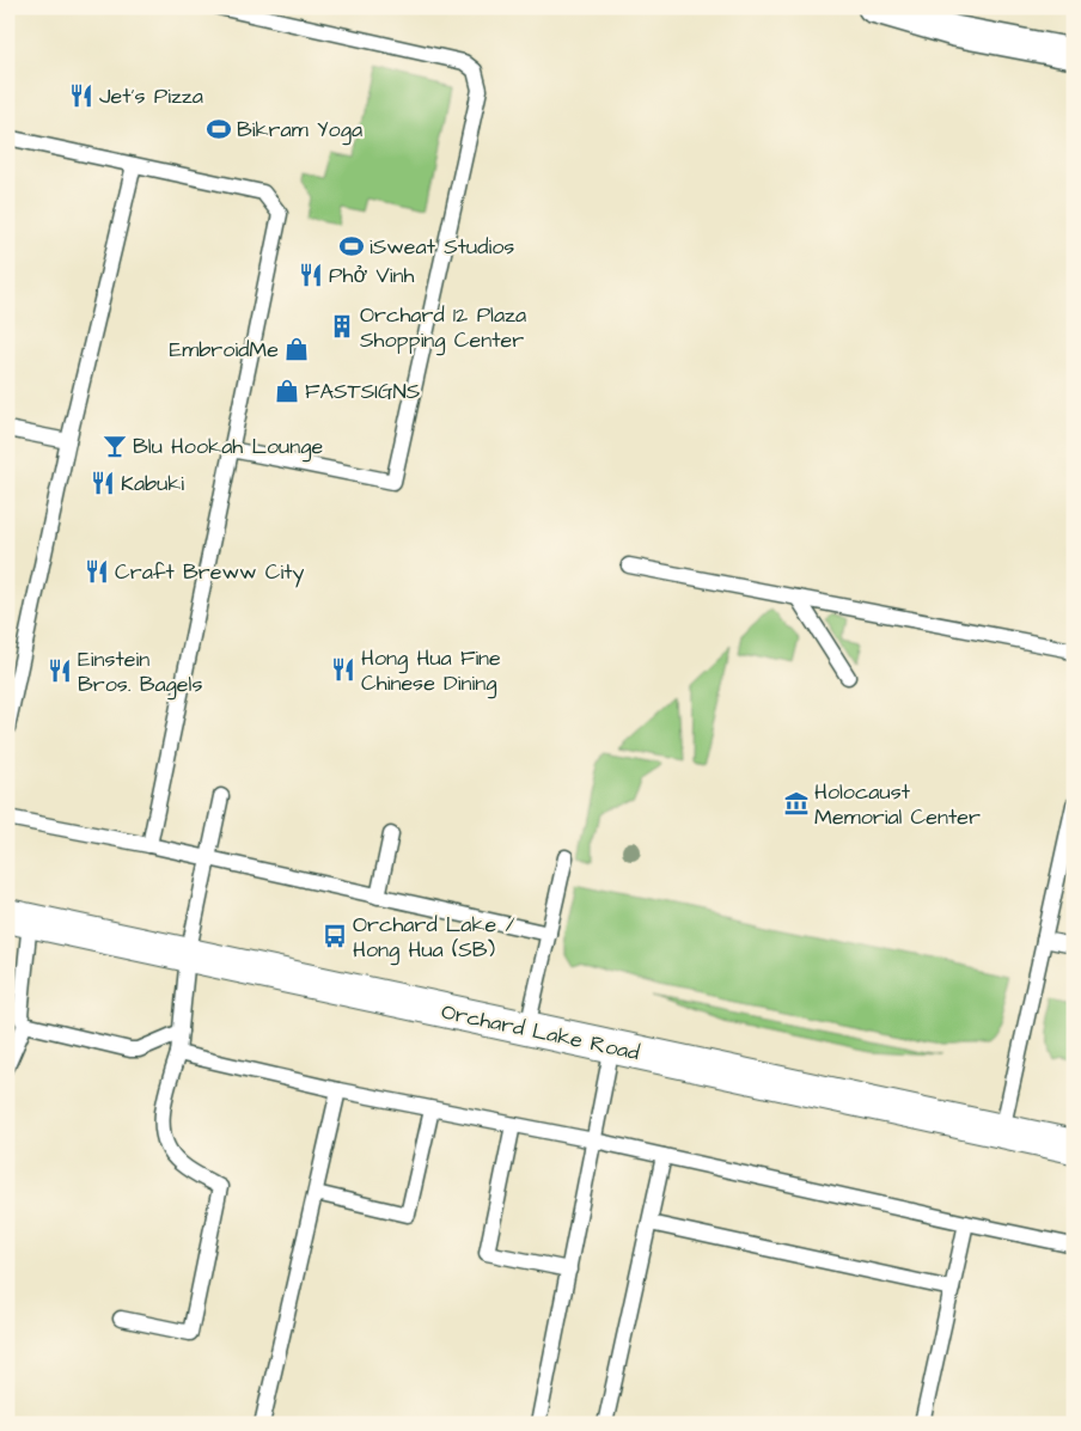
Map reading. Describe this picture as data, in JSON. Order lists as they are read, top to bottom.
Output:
{
  "streets": {
    "main road": ["Orchard Lake Road"]
  },
  "places": {
    "restaurant": [
      "Jet's Pizza",
      "Phở Vinh",
      "Kabuki",
      "Craft Breww City",
      "Hong Hua Fine Chinese Dining",
      "Einstein Bros. Bagels"
    ],
    "sports": ["Bikram Yoga", "iSweat Studios"],
    "building": ["Orchard 12 Plaza Shopping Center"],
    "shop": ["EmbroidMe", "FASTSIGNS"],
    "bar": ["Blu Hookah Lounge"],
    "museum": ["Holocaust Memorial Center"],
    "bus stop": ["Orchard Lake / Hong Hua (SB)"]
  }
}
